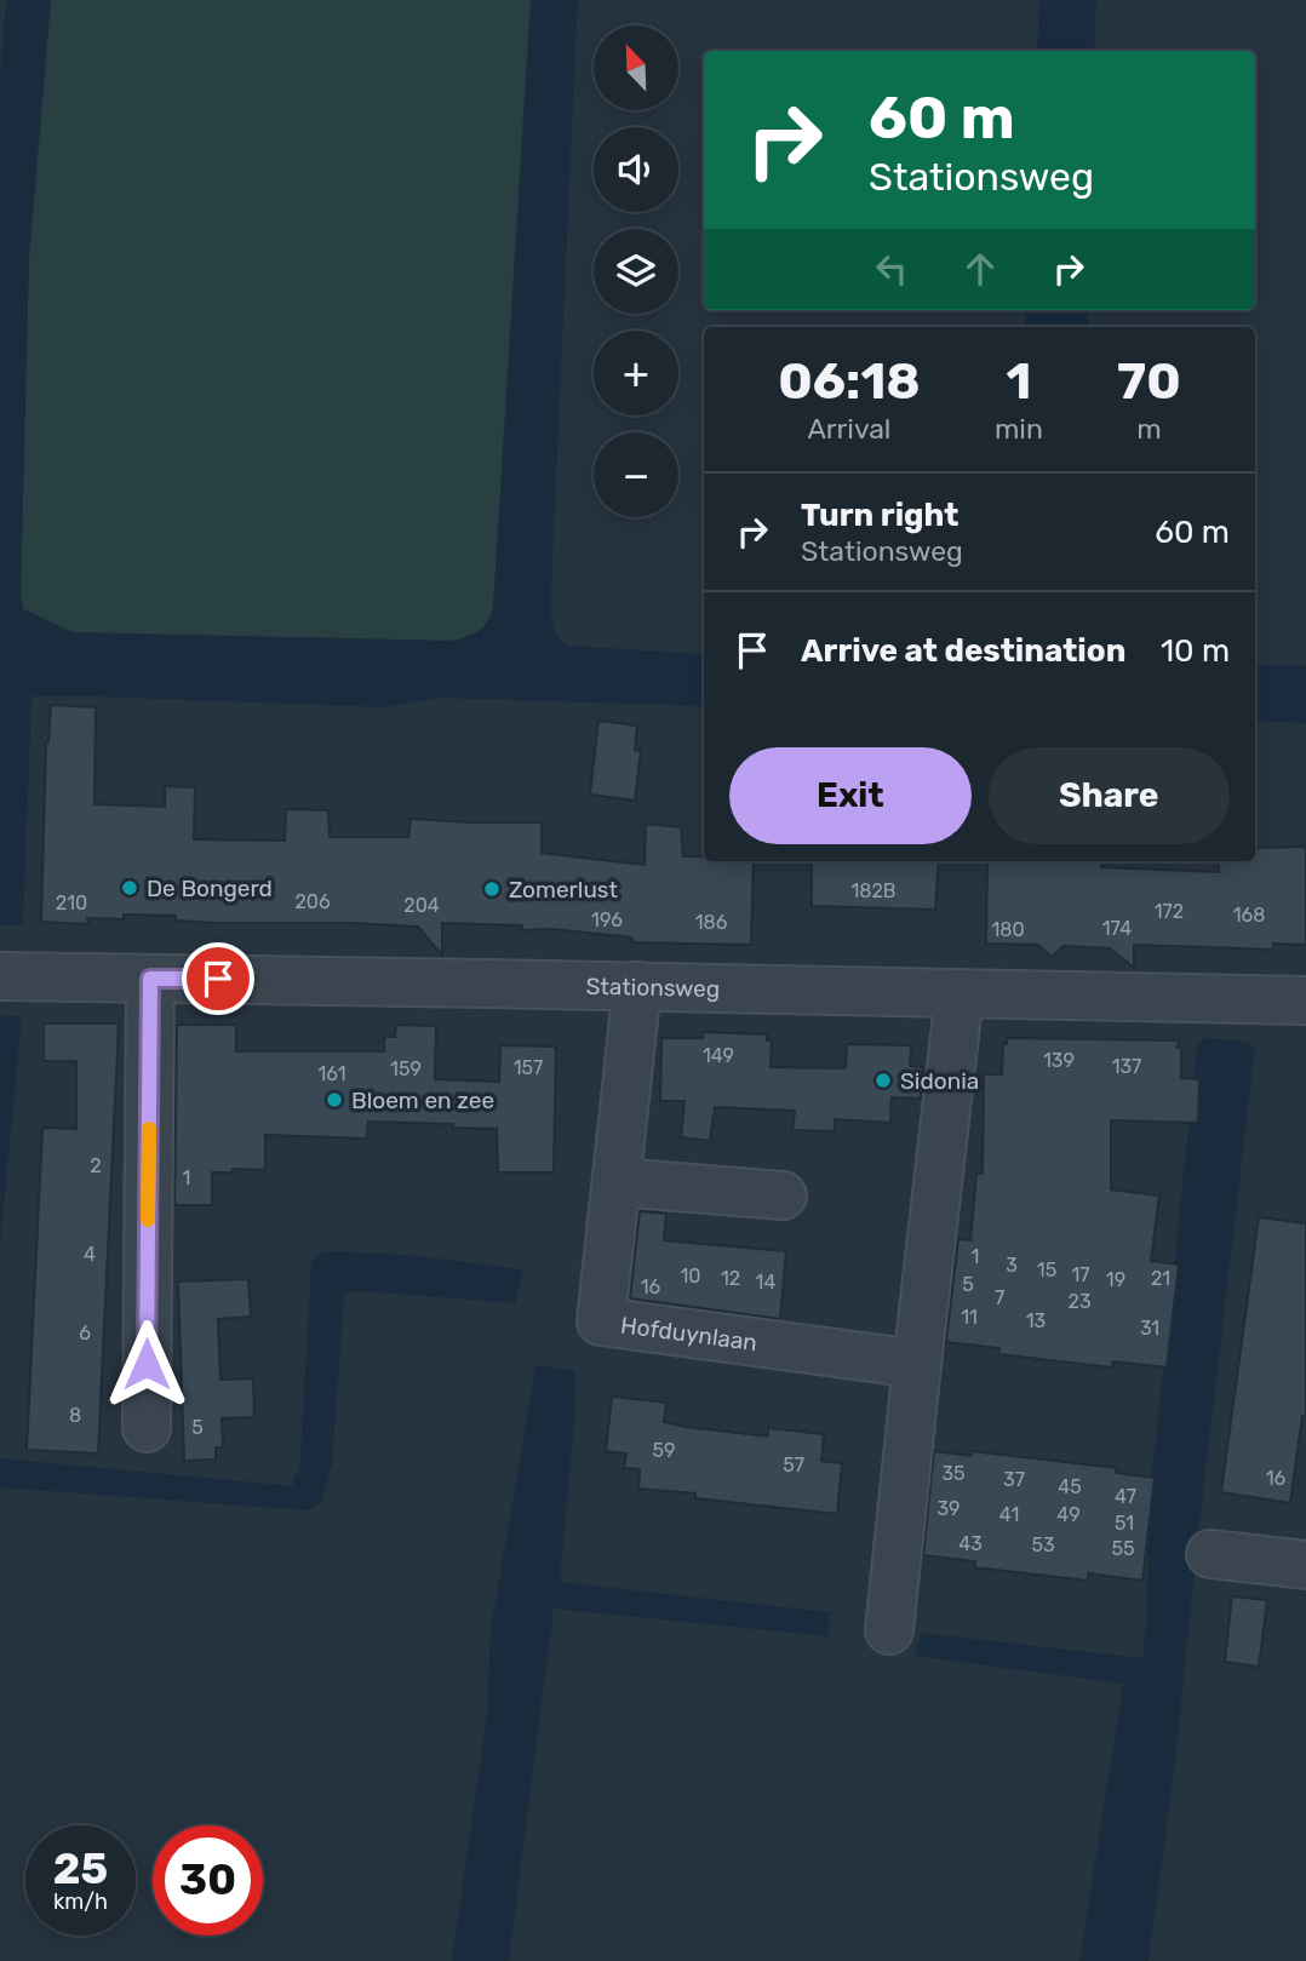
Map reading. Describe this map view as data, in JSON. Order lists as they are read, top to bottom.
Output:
{
  "streets": {
    "street": ["Stationsweg", "Hofduynlaan"]
  },
  "crossings": [
    ["Stationsweg", "Hofduynlaan"]
  ],
  "places": [
    "De Bongerd",
    "Zomerlust",
    "Sidonia",
    "Bloem en zee"
  ],
  "house_numbers": [
    "182B",
    "206",
    "210",
    "204",
    "172",
    "168",
    "196",
    "186",
    "174",
    "180",
    "149",
    "139",
    "137",
    "157",
    "159",
    "161",
    "2",
    "1",
    "4",
    "1",
    "3",
    "15",
    "17",
    "10",
    "12",
    "21",
    "19",
    "14",
    "5",
    "16",
    "7",
    "23",
    "11",
    "13",
    "31",
    "6",
    "8",
    "5",
    "59",
    "57",
    "35",
    "16",
    "37",
    "45",
    "47",
    "39",
    "41",
    "49",
    "51",
    "43",
    "53",
    "55"
  ],
  "north": "top left",
  "page": {
    "map_buttons": ["+", "−"],
    "turn": ["60 m", "Stationsweg"],
    "eta": [
      "06:18",
      "Arrival",
      "1",
      "min",
      "70",
      "m"
    ],
    "list": [
      {
        "name": "Turn right",
        "note": "Stationsweg",
        "value": "60 m"
      },
      {
        "name": "Arrive at destination",
        "value": "10 m"
      }
    ],
    "buttons": ["Exit", "Share"],
    "speed": "25 km/h",
    "limit": "30"
  }
}
